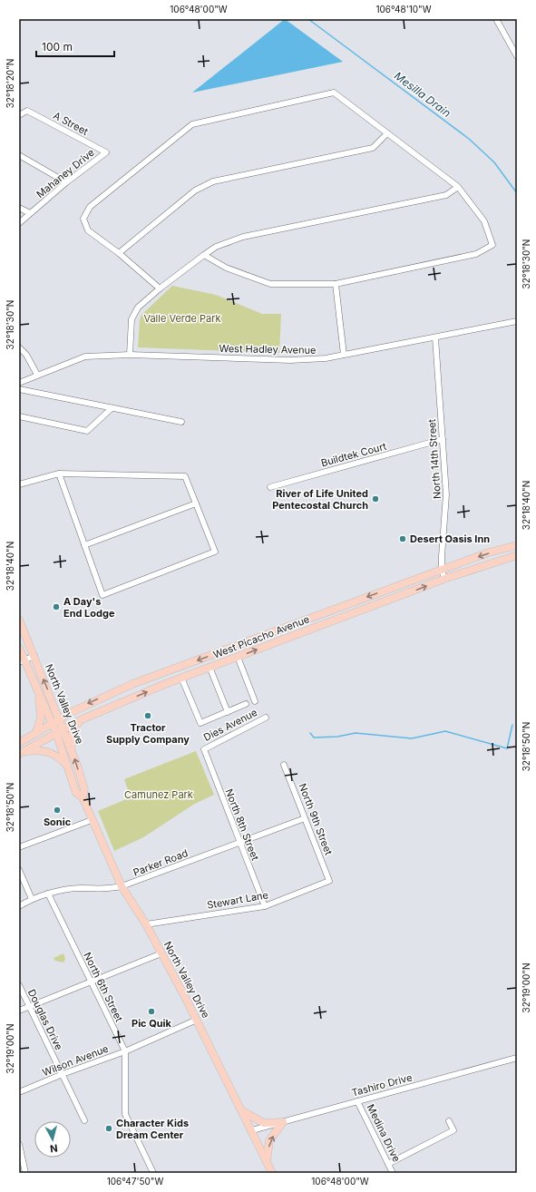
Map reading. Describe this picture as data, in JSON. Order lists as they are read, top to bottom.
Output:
{
  "streets": {
    "main road": ["West Picacho Avenue", "North Valley Drive"],
    "street": [
      "A Street",
      "Mahaney Drive",
      "West Hadley Avenue",
      "Buildtek Court",
      "North 14th Street",
      "Dies Avenue",
      "North 9th Street",
      "North 8th Street",
      "Parker Road",
      "Stewart Lane",
      "North 6th Street",
      "Douglas Drive",
      "Wilson Avenue",
      "Tashiro Drive",
      "Medina Drive"
    ]
  },
  "crossings": [
    ["A Street", "Mahaney Drive"],
    ["West Hadley Avenue", "North 14th Street"],
    ["Buildtek Court", "North 14th Street"],
    ["North 14th Street", "West Picacho Avenue"],
    ["West Picacho Avenue", "North Valley Drive"],
    ["North Valley Drive", "Parker Road"],
    ["North Valley Drive", "Stewart Lane"],
    ["North Valley Drive", "Wilson Avenue"],
    ["North Valley Drive", "Tashiro Drive"],
    ["Dies Avenue", "North 8th Street"],
    ["North 9th Street", "Parker Road"],
    ["North 9th Street", "Stewart Lane"],
    ["North 8th Street", "Parker Road"],
    ["North 8th Street", "Stewart Lane"],
    ["Parker Road", "North 6th Street"],
    ["North 6th Street", "Wilson Avenue"],
    ["Douglas Drive", "Wilson Avenue"],
    ["Tashiro Drive", "Medina Drive"]
  ],
  "water": ["Mesilla Drain"],
  "parks": ["Valle Verde Park", "Camunez Park"],
  "places": [
    "River of Life United Pentecostal Church",
    "Desert Oasis Inn",
    "A Day's End Lodge",
    "Tractor Supply Company",
    "Sonic",
    "Pic Quik",
    "Character Kids Dream Center"
  ],
  "scale_bar": "100 m",
  "north": "bottom",
  "coordinates": [
    "106°48'00\"W",
    "106°48'10\"W",
    "32°18'20\"N",
    "32°18'30\"N",
    "32°18'40\"N",
    "32°18'50\"N",
    "32°19'00\"N",
    "106°47'50\"W"
  ]
}
